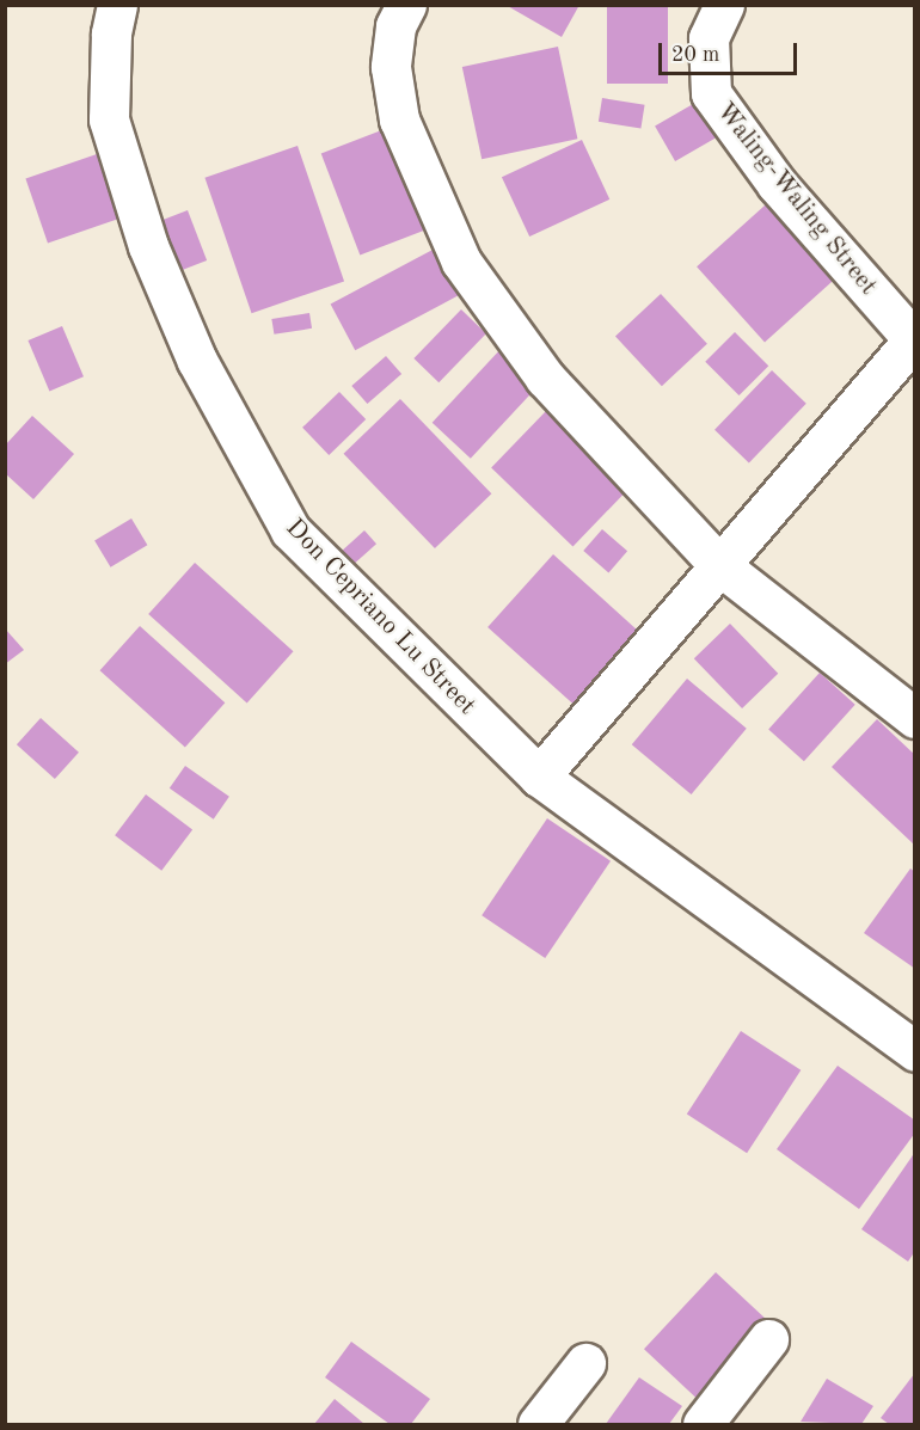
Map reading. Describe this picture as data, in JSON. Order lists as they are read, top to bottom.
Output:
{
  "streets": {
    "street": ["Waling-Waling Street", "Don Cepriano Lu Street"]
  },
  "scale_bar": "20 m"
}
